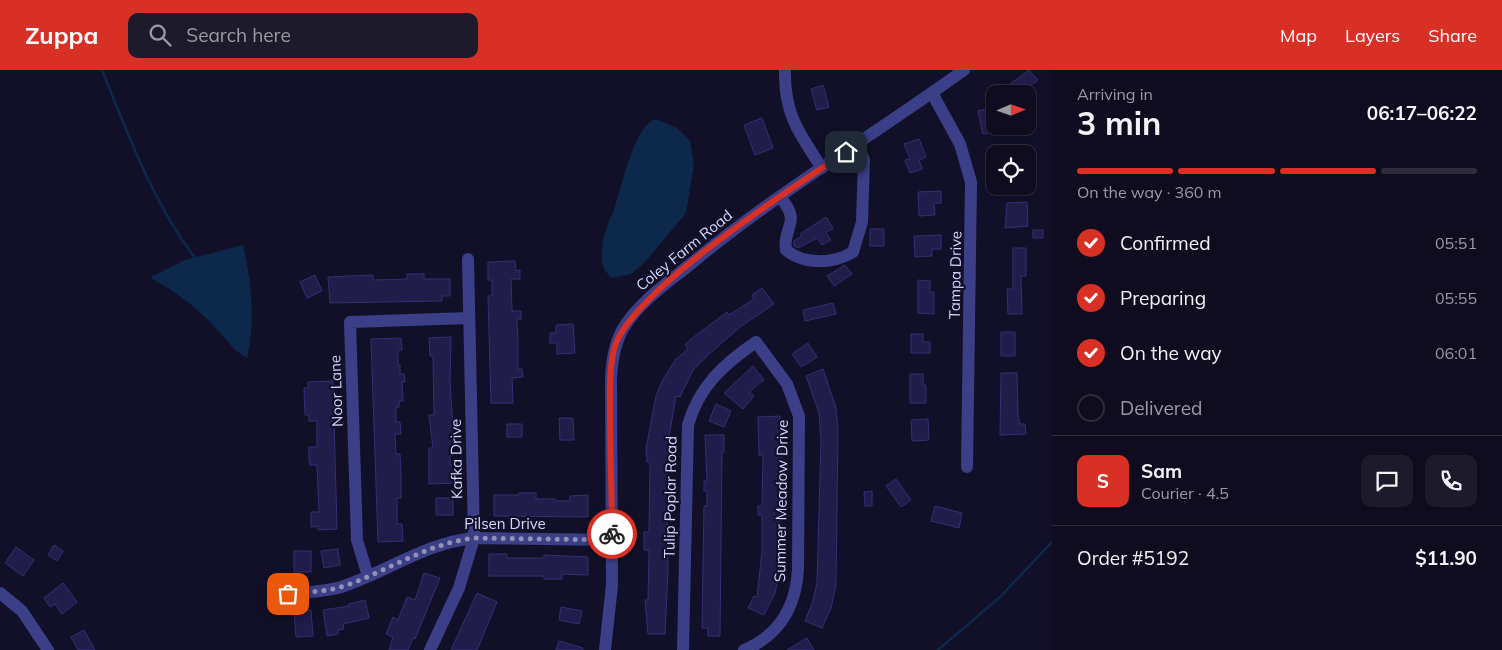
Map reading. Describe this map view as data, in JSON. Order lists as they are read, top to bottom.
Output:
{
  "streets": {
    "street": [
      "Coley Farm Road",
      "Tampa Drive",
      "Noor Lane",
      "Kafka Drive",
      "Tulip Poplar Road",
      "Summer Meadow Drive",
      "Pilsen Drive"
    ]
  },
  "crossings": [
    ["Coley Farm Road", "Tampa Drive"],
    ["Coley Farm Road", "Pilsen Drive"],
    ["Noor Lane", "Kafka Drive"],
    ["Noor Lane", "Pilsen Drive"],
    ["Kafka Drive", "Pilsen Drive"],
    ["Tulip Poplar Road", "Summer Meadow Drive"]
  ],
  "north": "right",
  "page": {
    "header": "Zuppa",
    "search": "Search here",
    "nav": ["Map", "Layers", "Share"],
    "heading": ["3 min", "Arriving in", "06:17–06:22"],
    "panel": [
      "Sam",
      "Courier · 4.5",
      "Order #5192",
      "$11.90"
    ],
    "bar": "On the way · 360 m",
    "list": [
      ["Confirmed", "05:51"],
      ["Preparing", "05:55"],
      ["On the way", "06:01"],
      "Delivered"
    ],
    "round": "S"
  }
}
